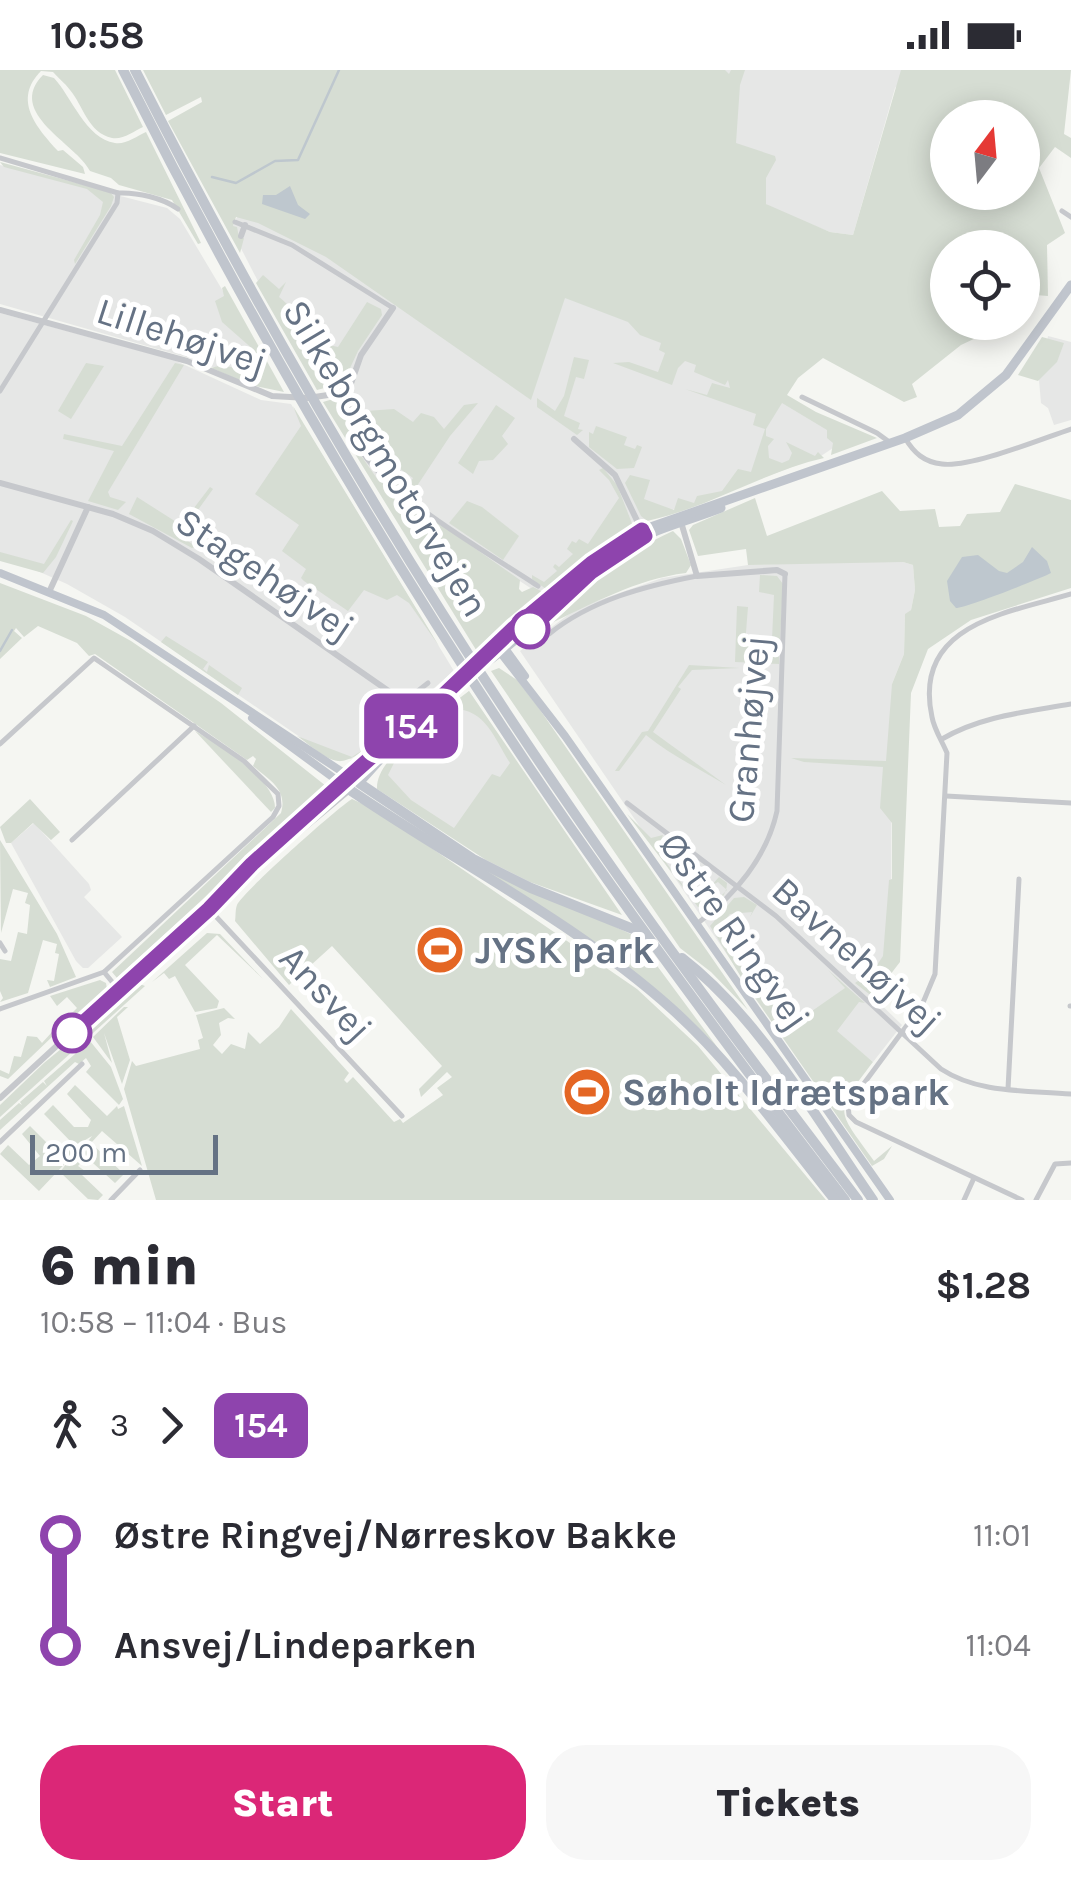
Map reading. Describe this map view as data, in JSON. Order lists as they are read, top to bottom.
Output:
{
  "streets": {
    "highway": ["Silkeborgmotorvejen"],
    "main road": ["Østre Ringvej"],
    "street": [
      "Lillehøjvej",
      "Stagehøjvej",
      "Granhøjvej",
      "Bavnehøjvej",
      "Ansvej"
    ]
  },
  "crossings": [
    ["Granhøjvej", "Østre Ringvej"],
    ["Granhøjvej", "Bavnehøjvej"]
  ],
  "places": {
    "sports": ["JYSK park", "Søholt Idrætspark"]
  },
  "lines": ["bus line 154"],
  "scale_bar": "200 m",
  "north": "top",
  "page": {
    "status": "10:58",
    "on_map": "154",
    "scale": "200 m",
    "heading": ["6 min", "10:58 – 11:04 · Bus", "$1.28"],
    "legs": ["3", "154"],
    "list": [
      {
        "name": "Østre Ringvej/Nørreskov Bakke",
        "value": "11:01"
      },
      {
        "name": "Ansvej/Lindeparken",
        "value": "11:04"
      }
    ],
    "buttons": ["Start", "Tickets"]
  }
}
